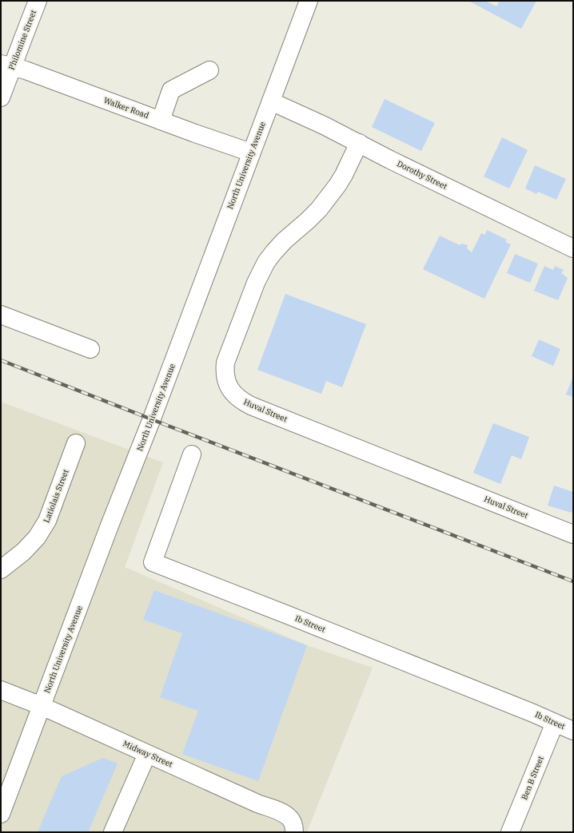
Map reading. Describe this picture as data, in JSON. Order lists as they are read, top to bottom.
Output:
{
  "streets": {
    "street": [
      "Philomine Street",
      "Walker Road",
      "North University Avenue",
      "Dorothy Street",
      "Huval Street",
      "Latiolais Street",
      "Ib Street",
      "Midway Street",
      "Ben B Street"
    ]
  },
  "crossings": [
    ["Philomine Street", "Walker Road"],
    ["Walker Road", "North University Avenue"],
    ["North University Avenue", "Dorothy Street"],
    ["North University Avenue", "Midway Street"],
    ["Dorothy Street", "Huval Street"],
    ["Ib Street", "Ben B Street"]
  ]
}
